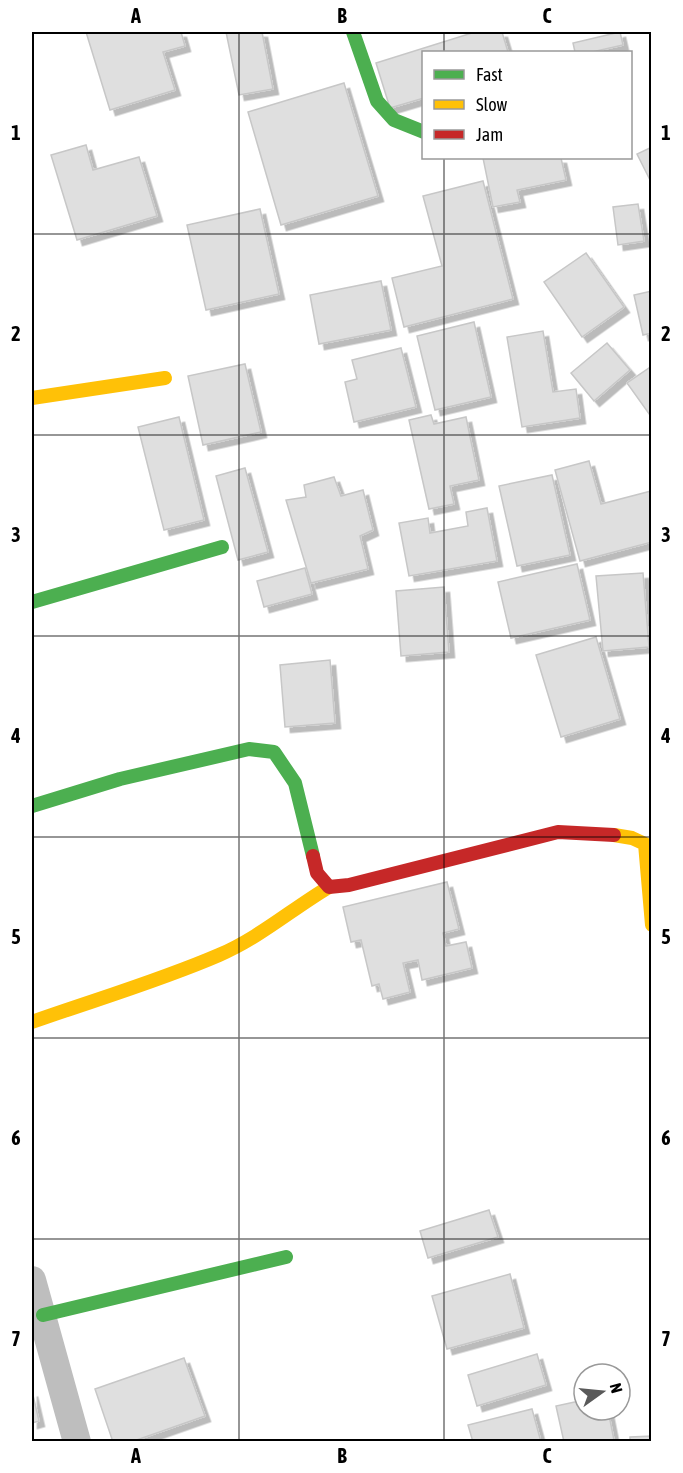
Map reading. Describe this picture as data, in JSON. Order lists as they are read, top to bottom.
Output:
{
  "legend": ["Fast", "Slow", "Jam"],
  "north": "right",
  "grid": {
    "columns": ["A", "B", "C"],
    "rows": [
      "1",
      "2",
      "3",
      "4",
      "5",
      "6",
      "7"
    ]
  }
}
